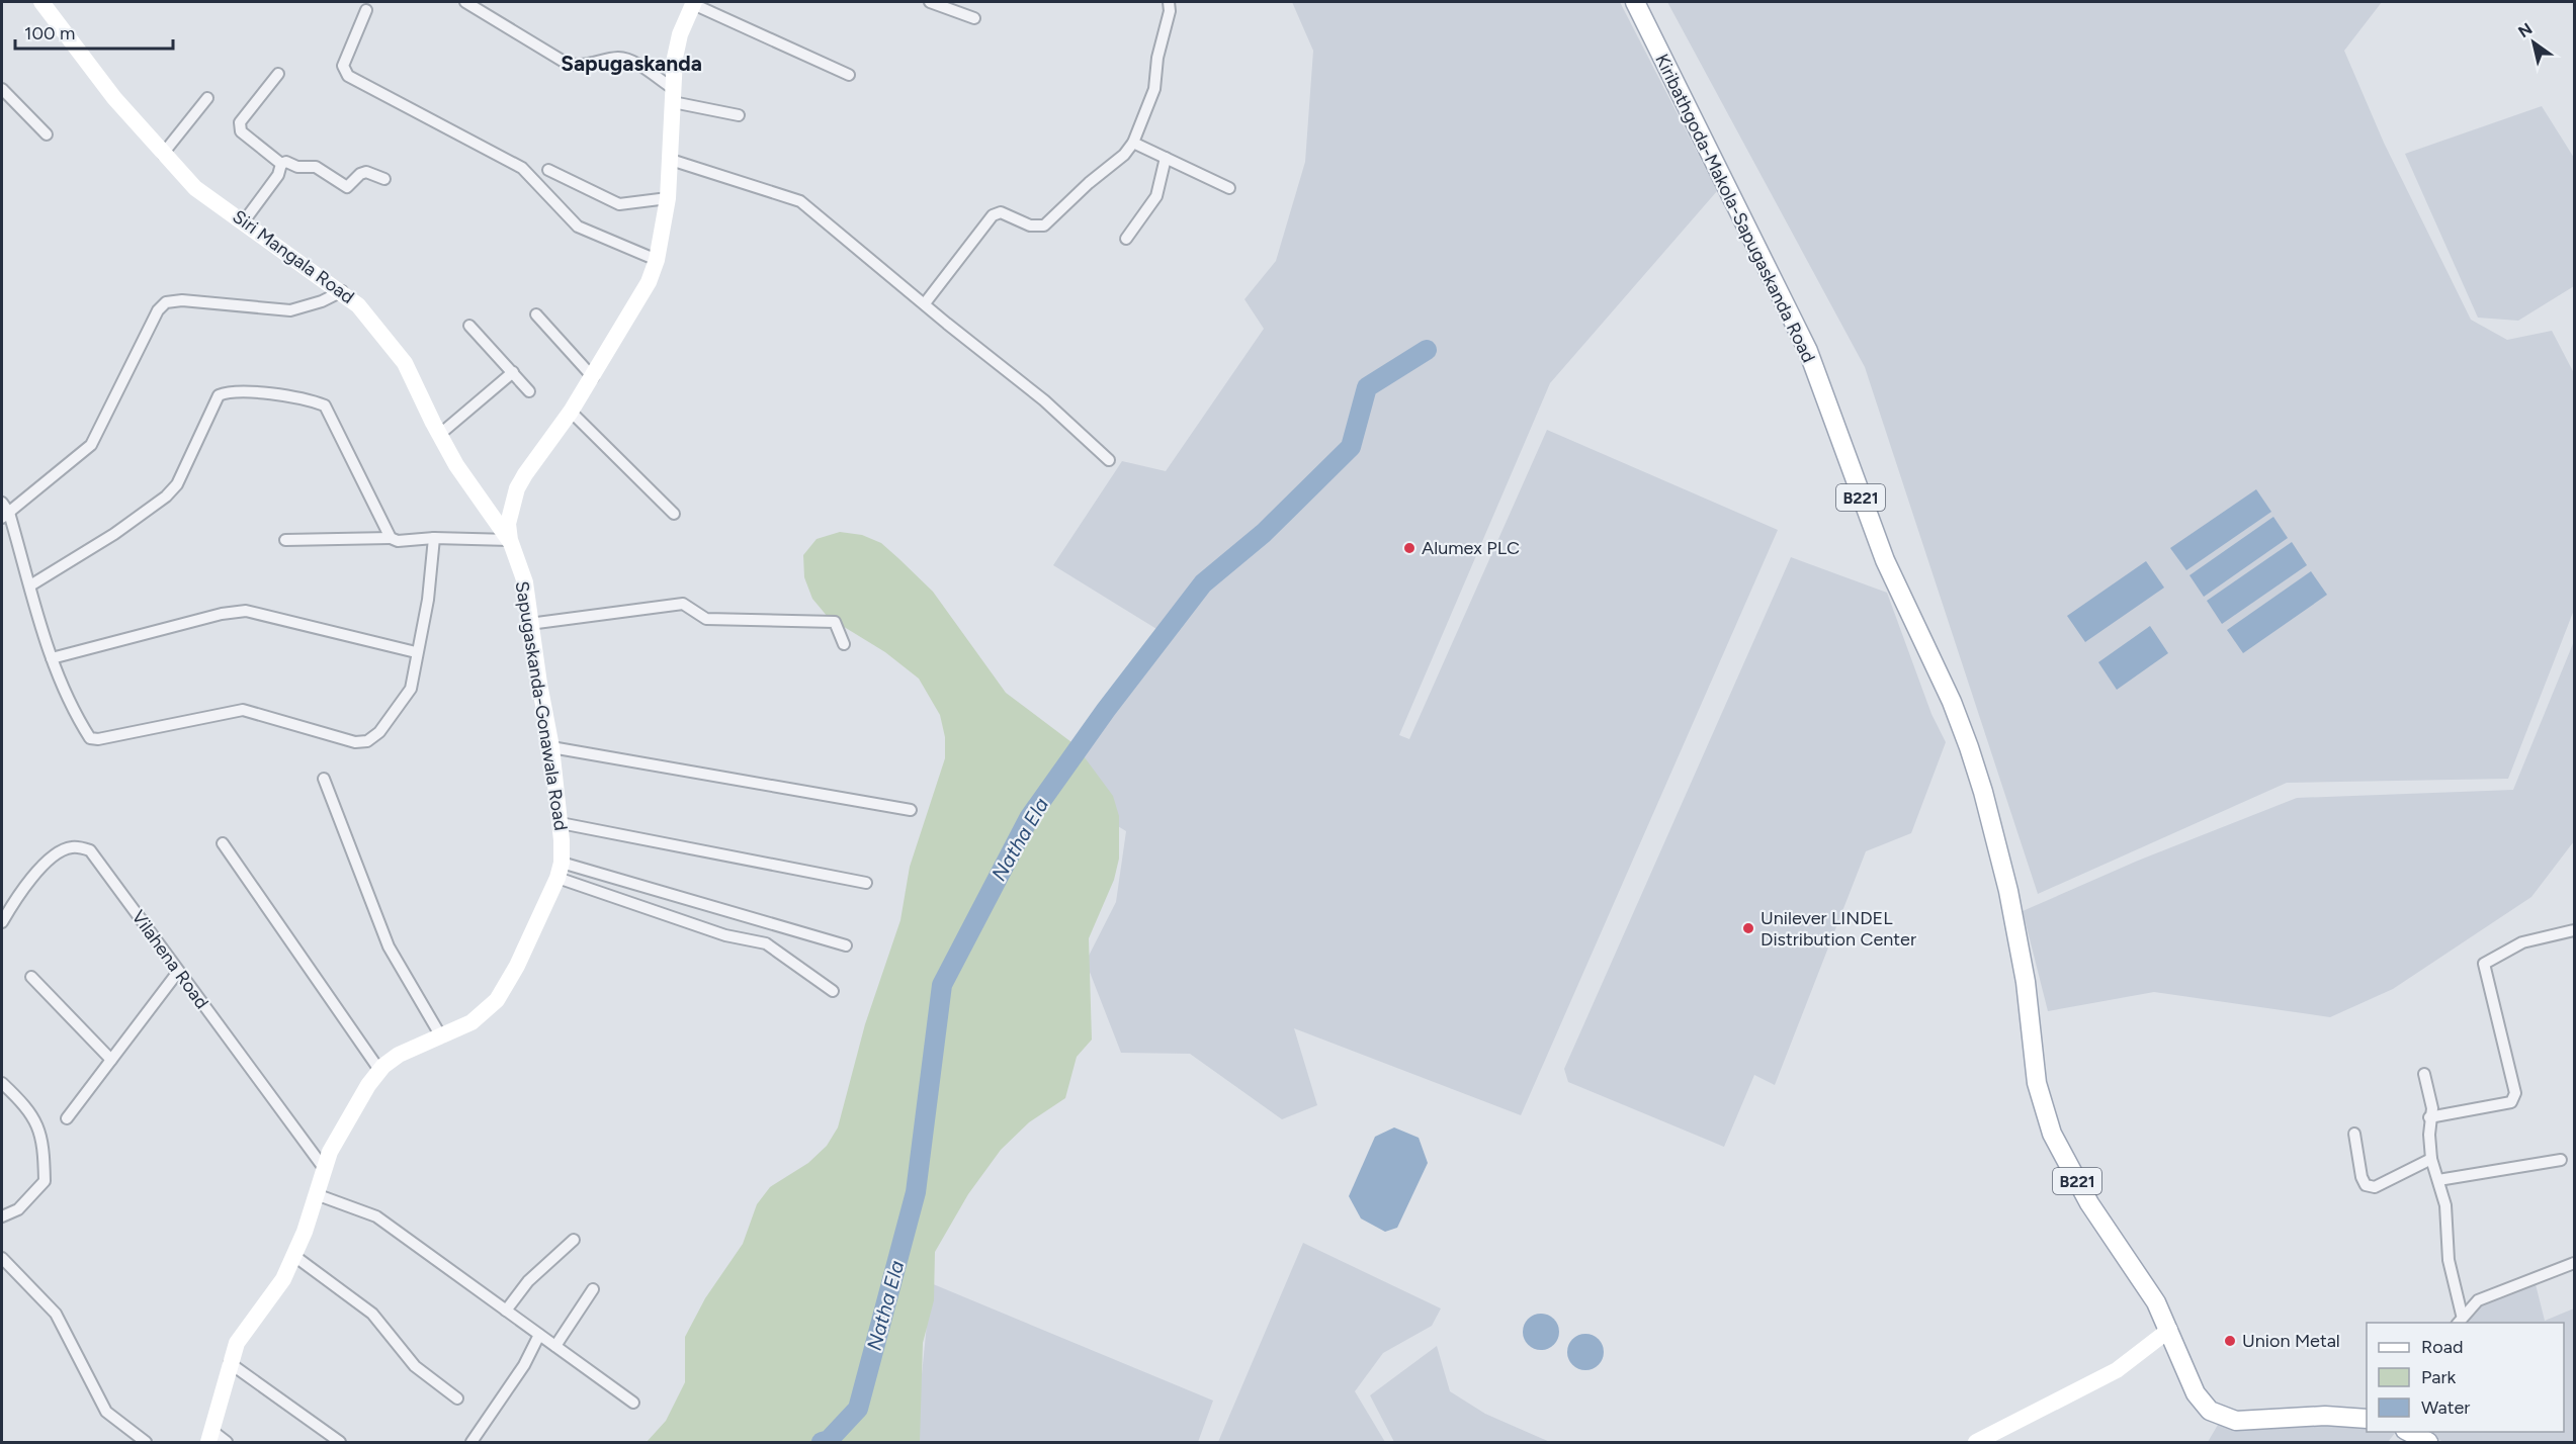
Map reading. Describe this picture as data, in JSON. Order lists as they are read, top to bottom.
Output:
{
  "streets": {
    "main road": ["Kiribathgoda-Makola-Sapugaskanda Road", "B221"],
    "street": ["Siri Mangala Road", "Sapugaskanda-Gonawala Road", "Vilahena Road"]
  },
  "crossings": [
    ["Siri Mangala Road", "Sapugaskanda-Gonawala Road"],
    ["Sapugaskanda-Gonawala Road", "Vilahena Road"]
  ],
  "districts": ["Sapugaskanda"],
  "water": ["Natha Ela"],
  "places": ["Alumex PLC", "Unilever LINDEL Distribution Center", "Union Metal"],
  "legend": ["Road", "Park", "Water"],
  "scale_bar": "100 m",
  "north": "top left"
}
